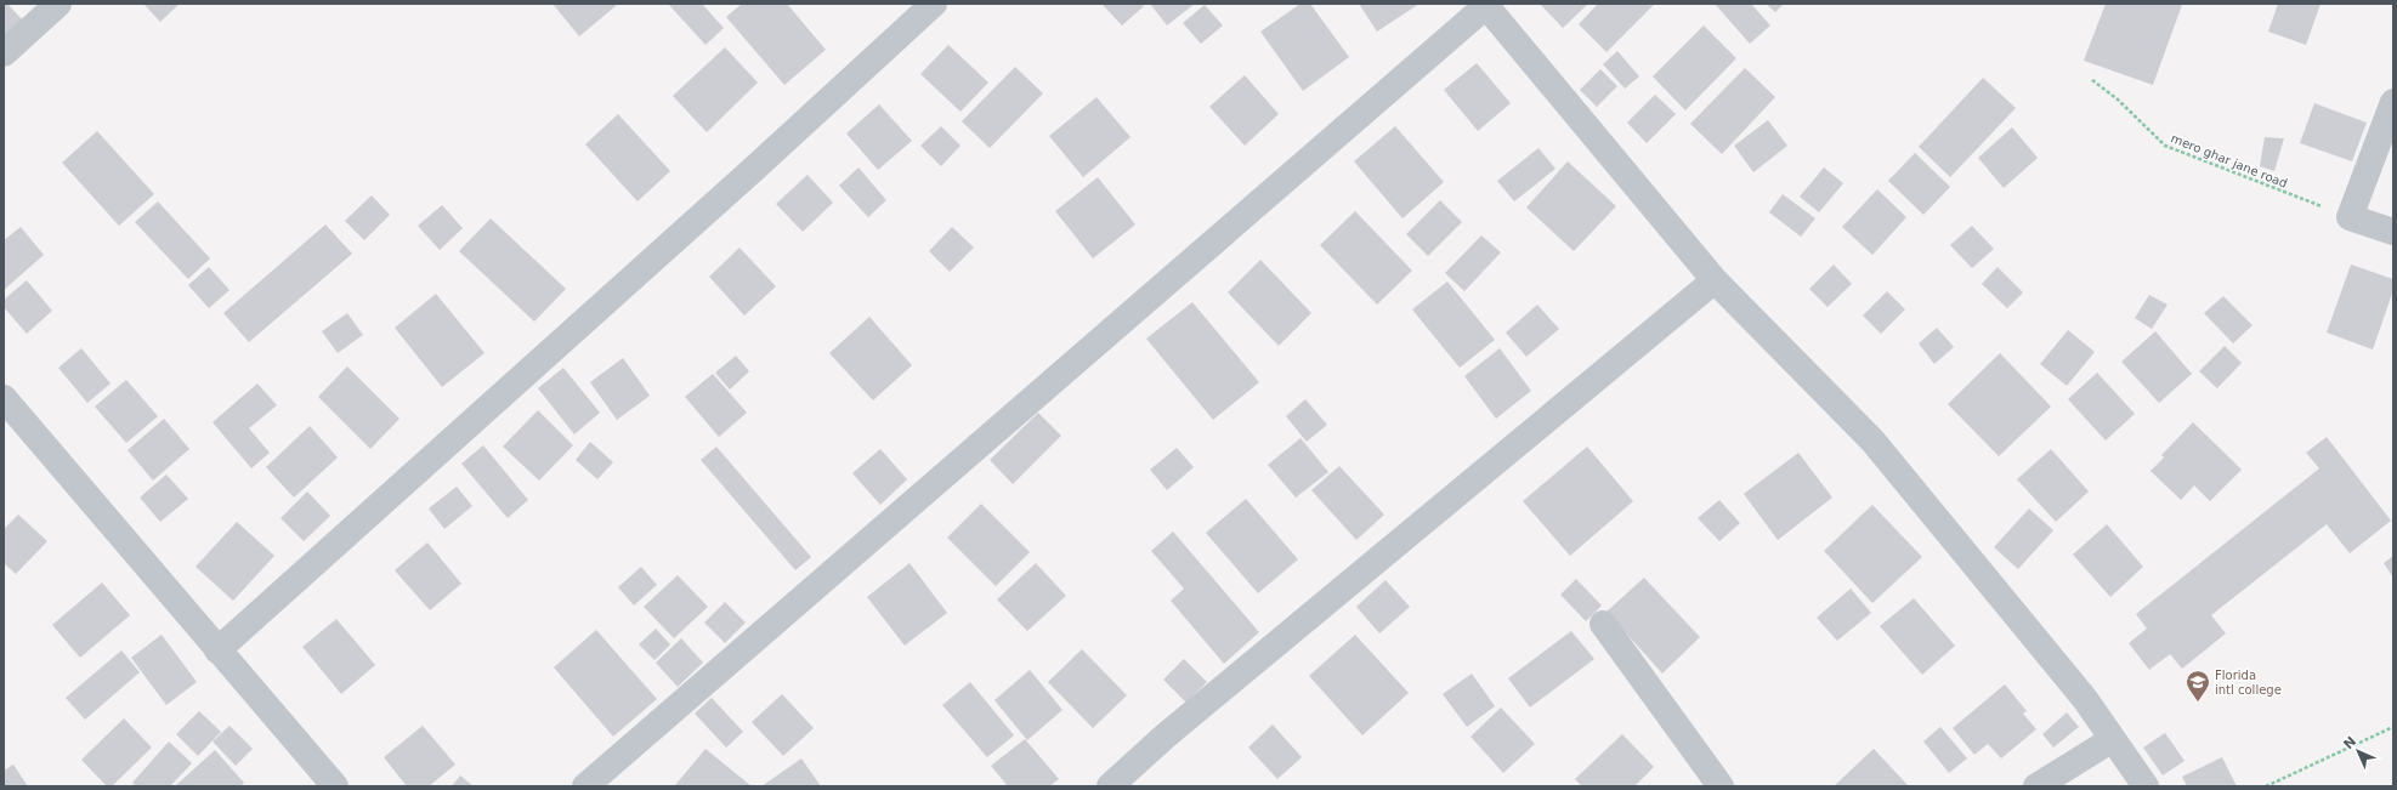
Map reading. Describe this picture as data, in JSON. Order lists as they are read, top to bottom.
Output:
{
  "streets": {
    "path": ["mero ghar jane road"]
  },
  "places": {
    "school or university": ["Florida intl college"]
  },
  "north": "top left"
}
